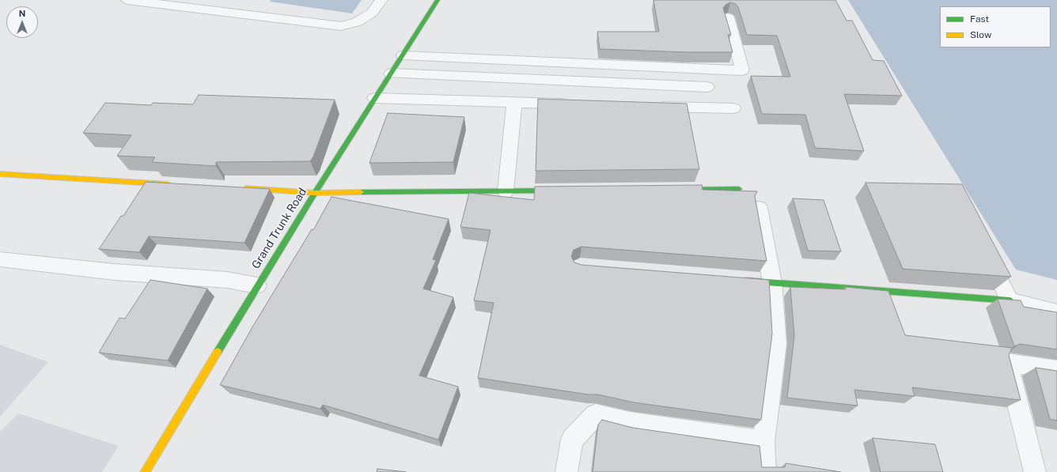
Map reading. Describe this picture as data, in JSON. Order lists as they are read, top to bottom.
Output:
{
  "streets": {
    "street": ["Grand Trunk Road"]
  },
  "legend": ["Fast", "Slow"],
  "north": "top"
}
